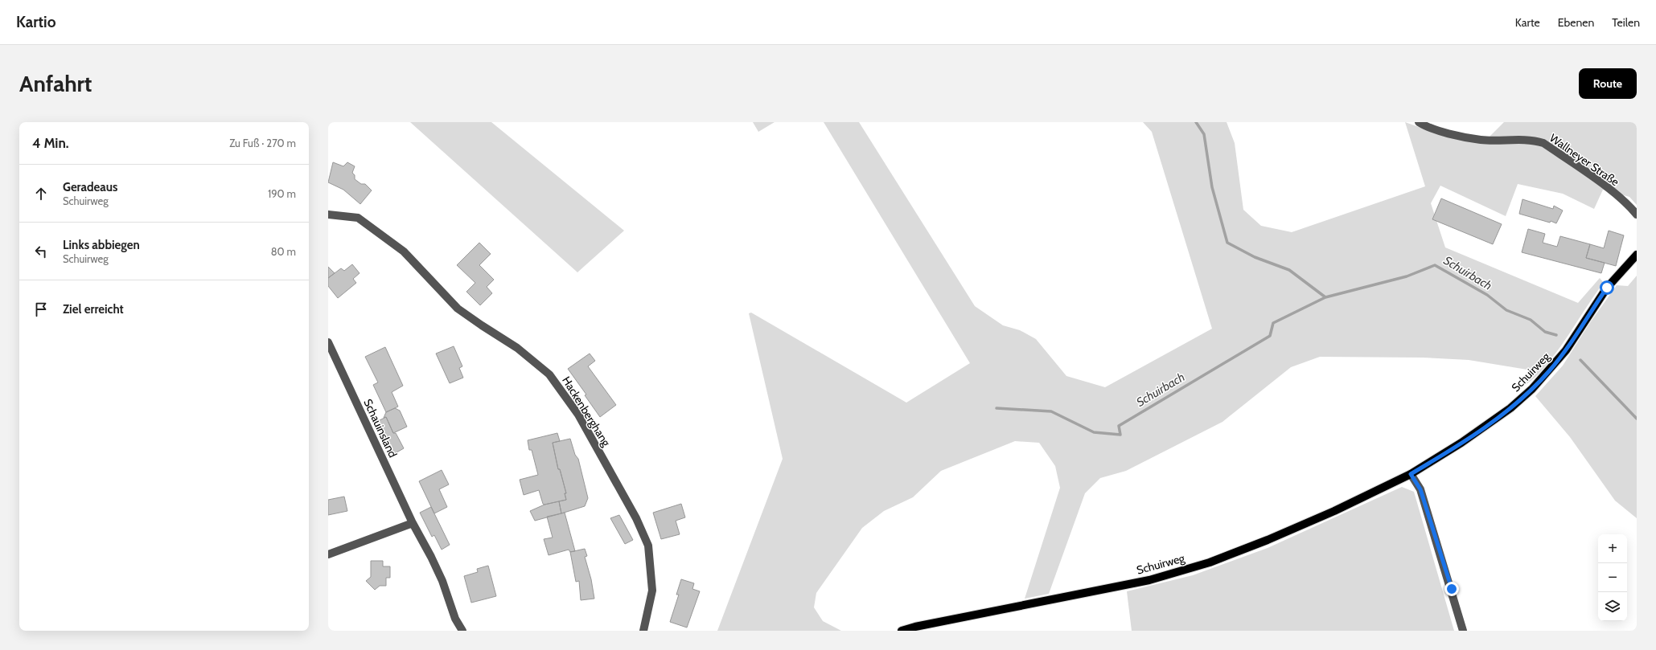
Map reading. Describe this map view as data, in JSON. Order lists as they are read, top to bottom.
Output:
{
  "streets": {
    "main road": ["Schuirweg"],
    "street": ["Wallneyer Straße", "Hackenberghang", "Schauinsland"]
  },
  "water": ["Schuirbach"],
  "page": {
    "header": "Kartio",
    "nav": ["Karte", "Ebenen", "Teilen"],
    "buttons": "Route",
    "title": "Anfahrt",
    "heading": ["4 Min.", "Zu Fuß · 270 m"],
    "list": [
      ["Geradeaus", "Schuirweg", "190 m"],
      ["Links abbiegen", "Schuirweg", "80 m"],
      "Ziel erreicht"
    ],
    "map_buttons": ["+", "−"]
  }
}
